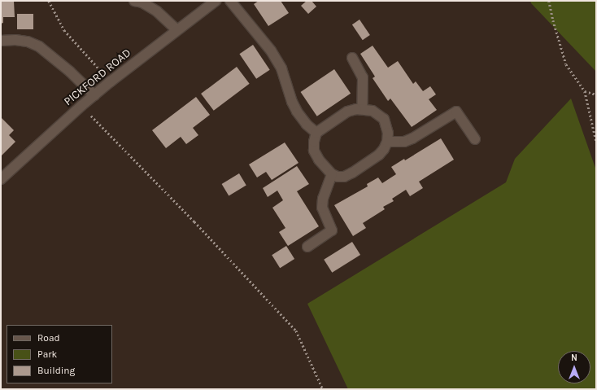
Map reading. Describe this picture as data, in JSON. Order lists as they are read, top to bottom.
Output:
{
  "streets": {
    "street": ["PICKFORD ROAD"]
  },
  "legend": ["Road", "Park", "Building"],
  "north": "top"
}
